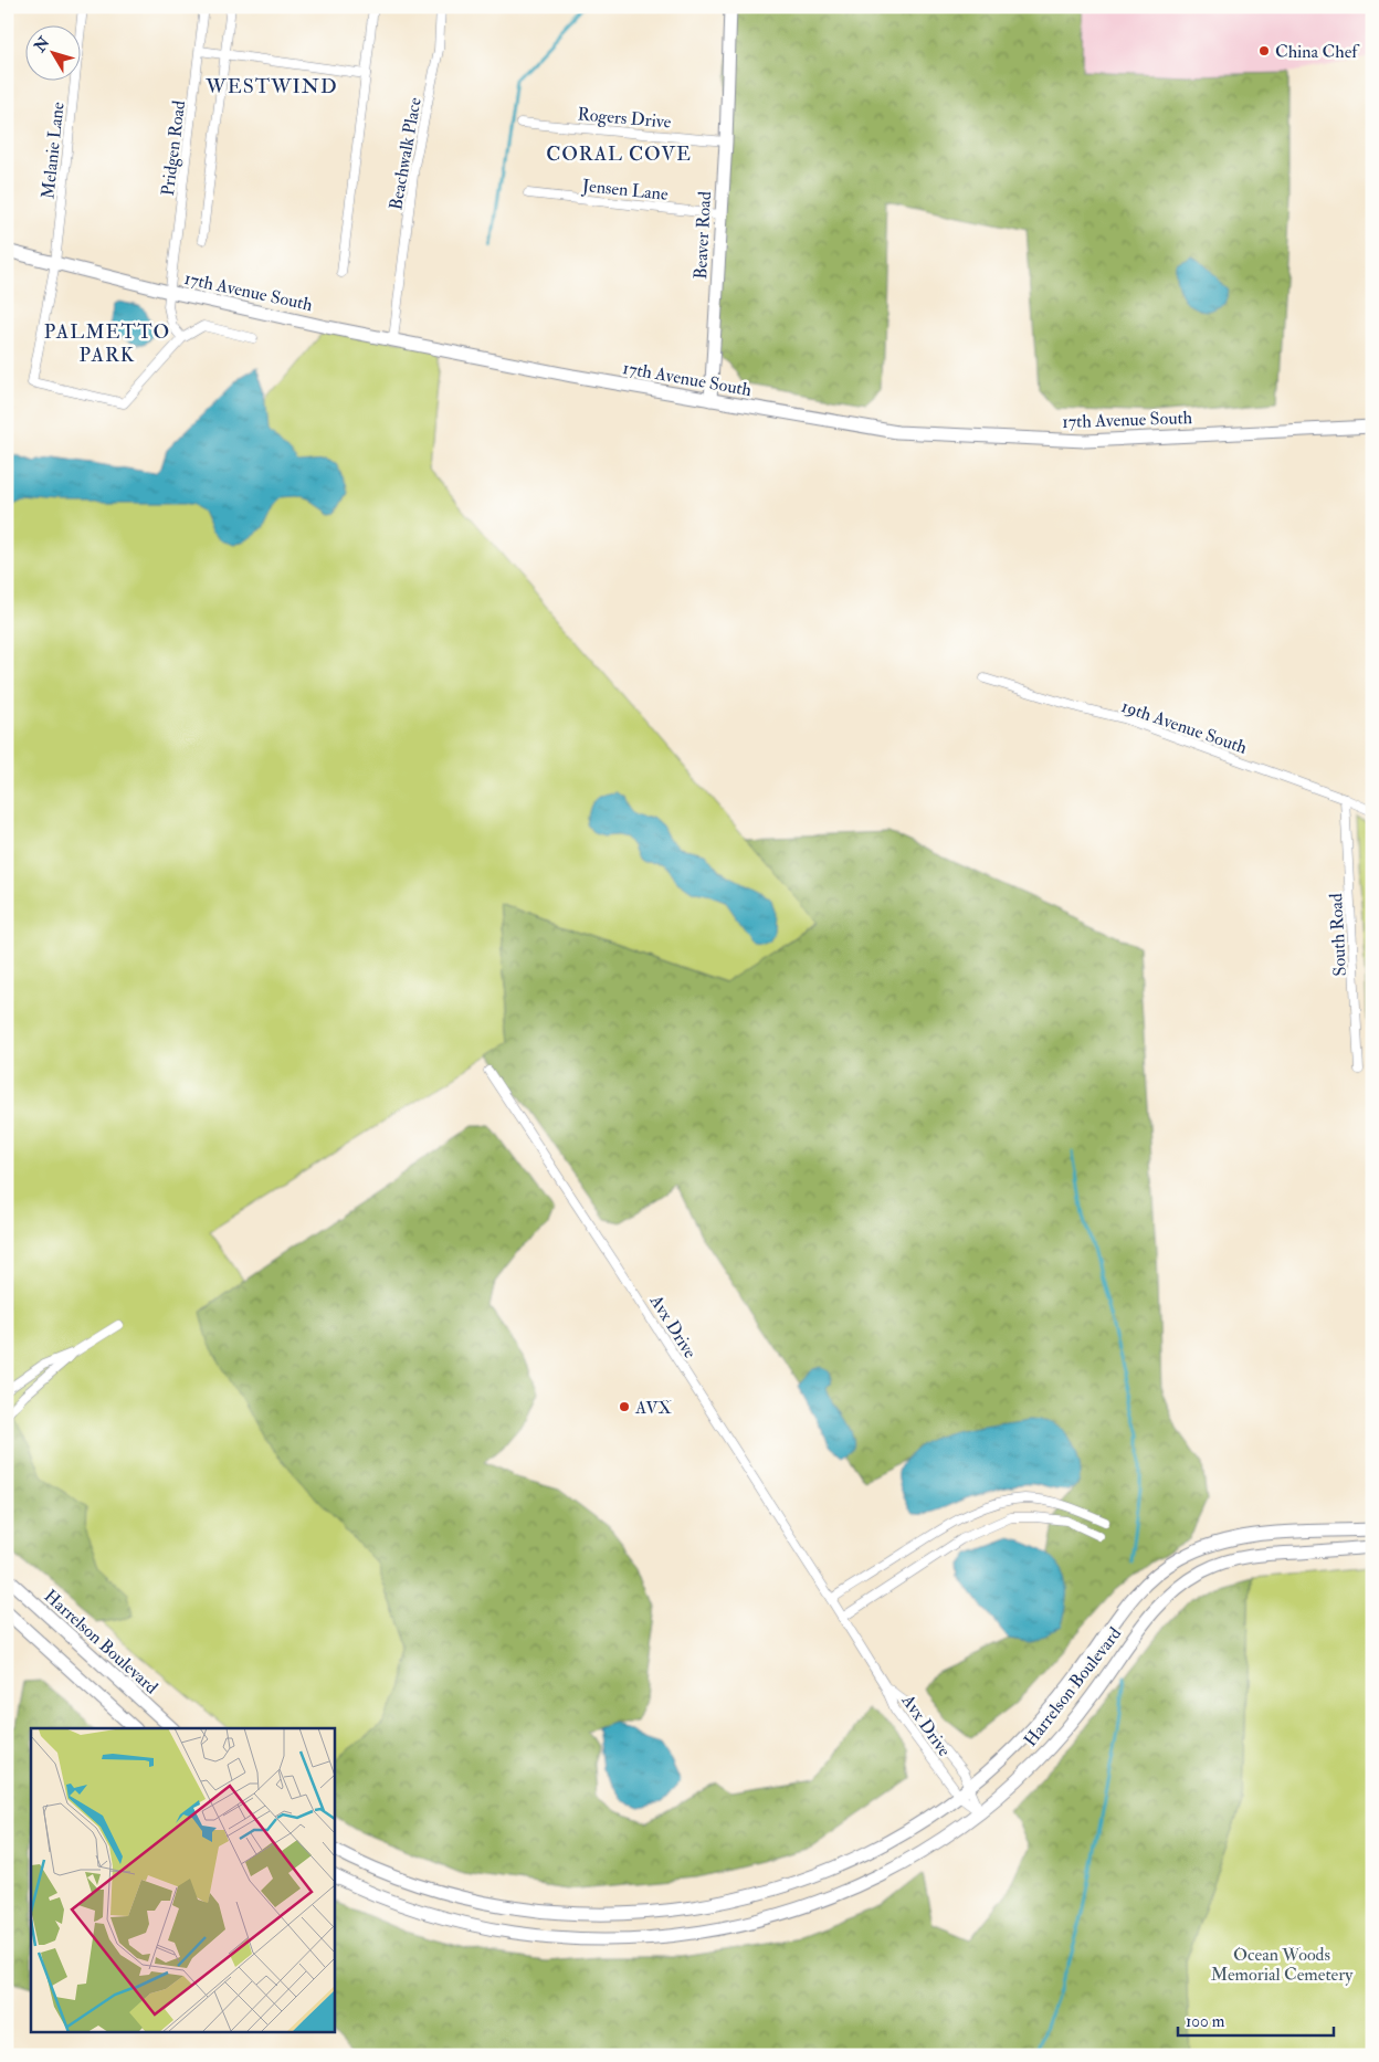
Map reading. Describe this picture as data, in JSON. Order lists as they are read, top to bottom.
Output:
{
  "streets": {
    "main road": ["Beaver Road", "17th Avenue South", "Harrelson Boulevard"],
    "street": [
      "Rogers Drive",
      "Pridgen Road",
      "Melanie Lane",
      "Beachwalk Place",
      "Jensen Lane",
      "19th Avenue South",
      "South Road",
      "Avx Drive"
    ]
  },
  "crossings": [
    ["Rogers Drive", "Beaver Road"],
    ["Pridgen Road", "Melanie Lane"],
    ["Pridgen Road", "17th Avenue South"],
    ["Melanie Lane", "17th Avenue South"],
    ["Beachwalk Place", "17th Avenue South"],
    ["Jensen Lane", "Beaver Road"],
    ["Beaver Road", "17th Avenue South"],
    ["19th Avenue South", "South Road"],
    ["Avx Drive", "Harrelson Boulevard"]
  ],
  "districts": ["WESTWIND", "CORAL COVE", "PALMETTO PARK"],
  "parks": ["Ocean Woods Memorial Cemetery"],
  "places": ["China Chef", "AVX"],
  "scale_bar": "100 m",
  "north": "top left"
}
